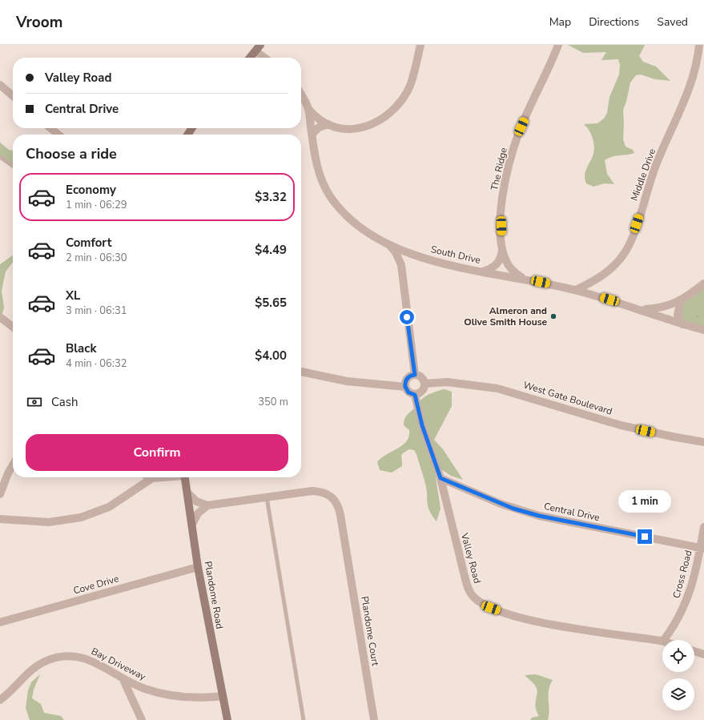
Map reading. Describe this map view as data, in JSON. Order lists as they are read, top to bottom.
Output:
{
  "streets": {
    "main road": ["Plandome Road"],
    "street": [
      "The Ridge",
      "Middle Drive",
      "South Drive",
      "West Gate Boulevard",
      "Central Drive",
      "Valley Road",
      "Cross Road",
      "Cove Drive",
      "Plandome Court",
      "Bay Driveway"
    ]
  },
  "crossings": [
    ["The Ridge", "South Drive"],
    ["Middle Drive", "South Drive"],
    ["West Gate Boulevard", "Valley Road"],
    ["Central Drive", "Valley Road"],
    ["Central Drive", "Cross Road"],
    ["Cove Drive", "Plandome Road"],
    ["Plandome Road", "Bay Driveway"]
  ],
  "places": ["Almeron and Olive Smith House"],
  "page": {
    "header": "Vroom",
    "nav": ["Map", "Directions", "Saved"],
    "banner": ["Valley Road", "Central Drive"],
    "heading": "Choose a ride",
    "list": [
      {
        "name": "Economy",
        "note": "1 min · 06:29",
        "value": "$3.32"
      },
      {
        "name": "Comfort",
        "note": "2 min · 06:30",
        "value": "$4.49"
      },
      {
        "name": "XL",
        "note": "3 min · 06:31",
        "value": "$5.65"
      },
      {
        "name": "Black",
        "note": "4 min · 06:32",
        "value": "$4.00"
      }
    ],
    "pay": ["Cash", "350 m"],
    "buttons": "Confirm",
    "bubble": "1 min"
  }
}
